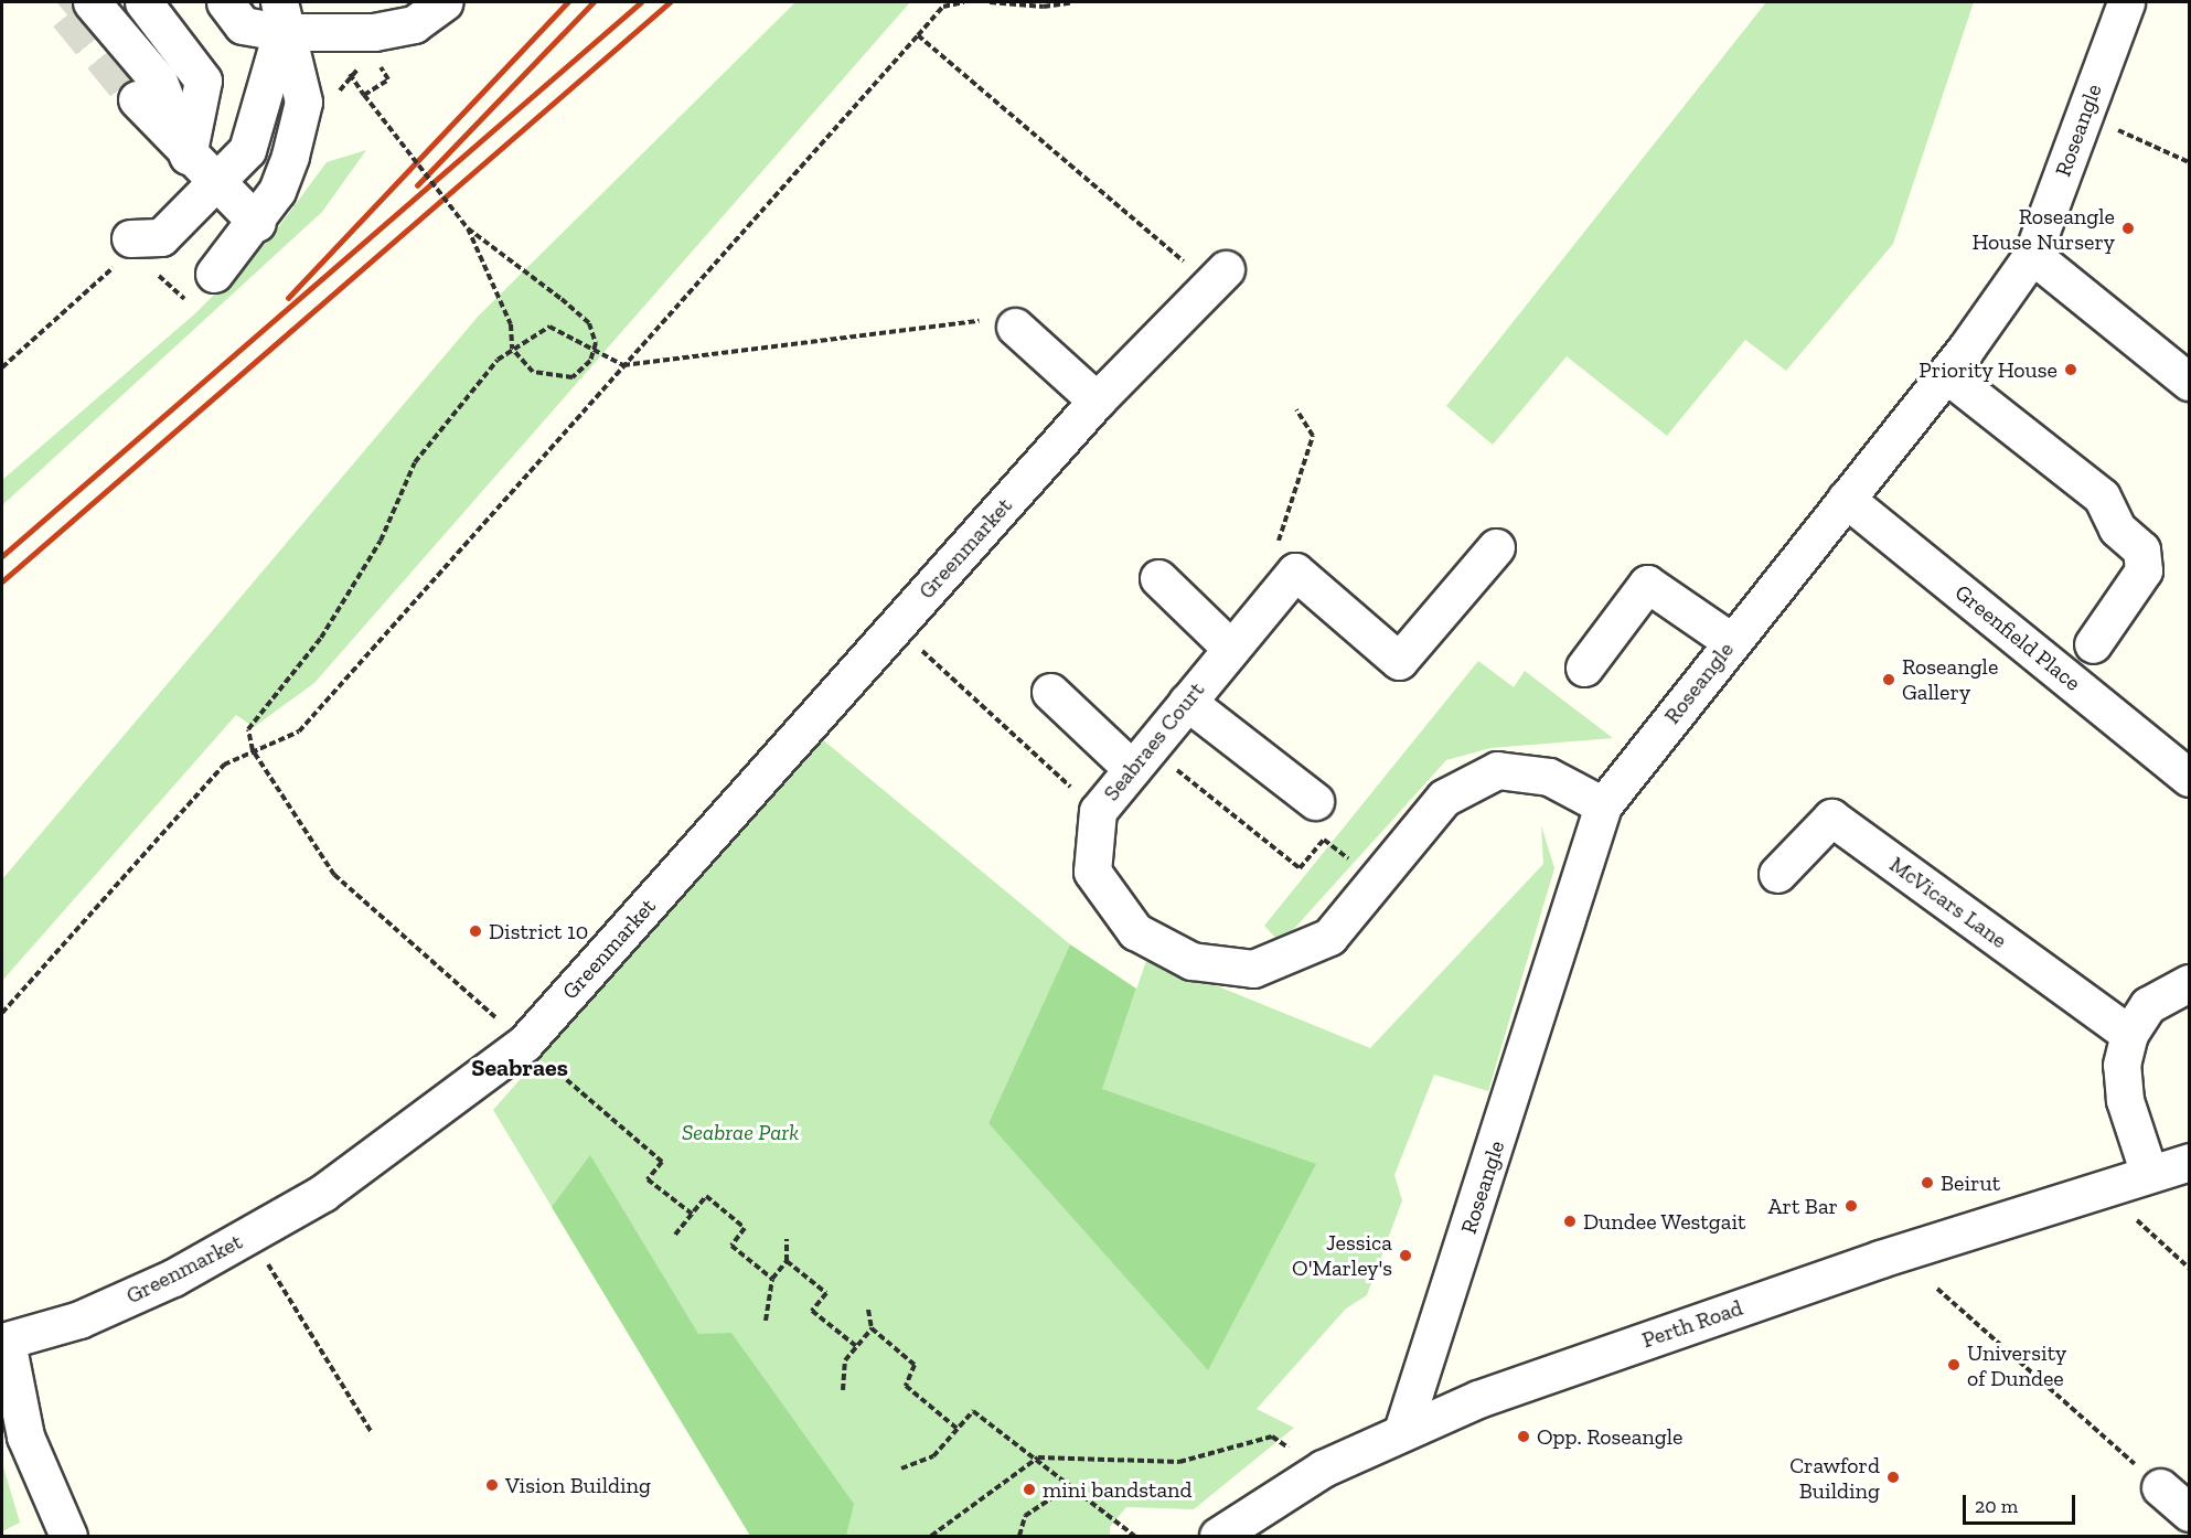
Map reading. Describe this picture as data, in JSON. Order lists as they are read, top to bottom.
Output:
{
  "streets": {
    "street": [
      "Roseangle",
      "Greenmarket",
      "Greenfield Place",
      "Seabraes Court",
      "McVicars Lane",
      "Perth Road"
    ]
  },
  "crossings": [
    ["Roseangle", "Greenfield Place"],
    ["Roseangle", "Seabraes Court"],
    ["Roseangle", "Perth Road"]
  ],
  "districts": ["Seabraes"],
  "parks": ["Seabrae Park"],
  "places": [
    "Roseangle House Nursery",
    "Priority House",
    "Roseangle Gallery",
    "District 10",
    "Beirut",
    "Art Bar",
    "Dundee Westgait",
    "Jessica O'Marley's",
    "University of Dundee",
    "Opp. Roseangle",
    "Crawford Building",
    "Vision Building",
    "mini bandstand"
  ],
  "scale_bar": "20 m"
}
